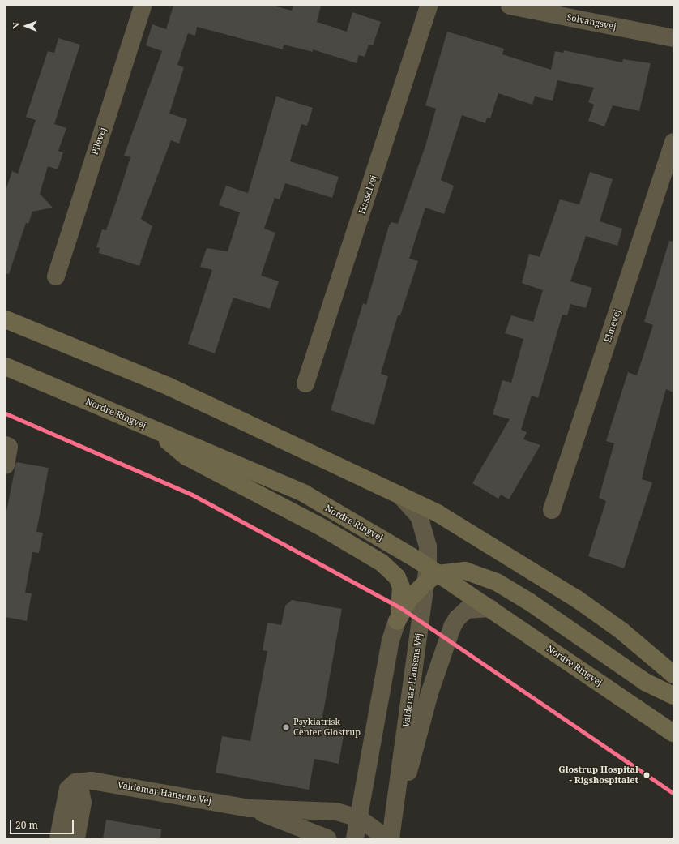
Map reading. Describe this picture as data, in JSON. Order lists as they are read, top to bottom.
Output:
{
  "streets": {
    "main road": ["Nordre Ringvej"],
    "street": [
      "Solvangsvej",
      "Pilevej",
      "Hasselvej",
      "Elmevej",
      "Valdemar Hansens Vej"
    ]
  },
  "crossings": [
    ["Nordre Ringvej", "Valdemar Hansens Vej"]
  ],
  "places": ["Psykiatrisk Center Glostrup", "Glostrup Hospital - Rigshospitalet"],
  "scale_bar": "20 m",
  "north": "left"
}
